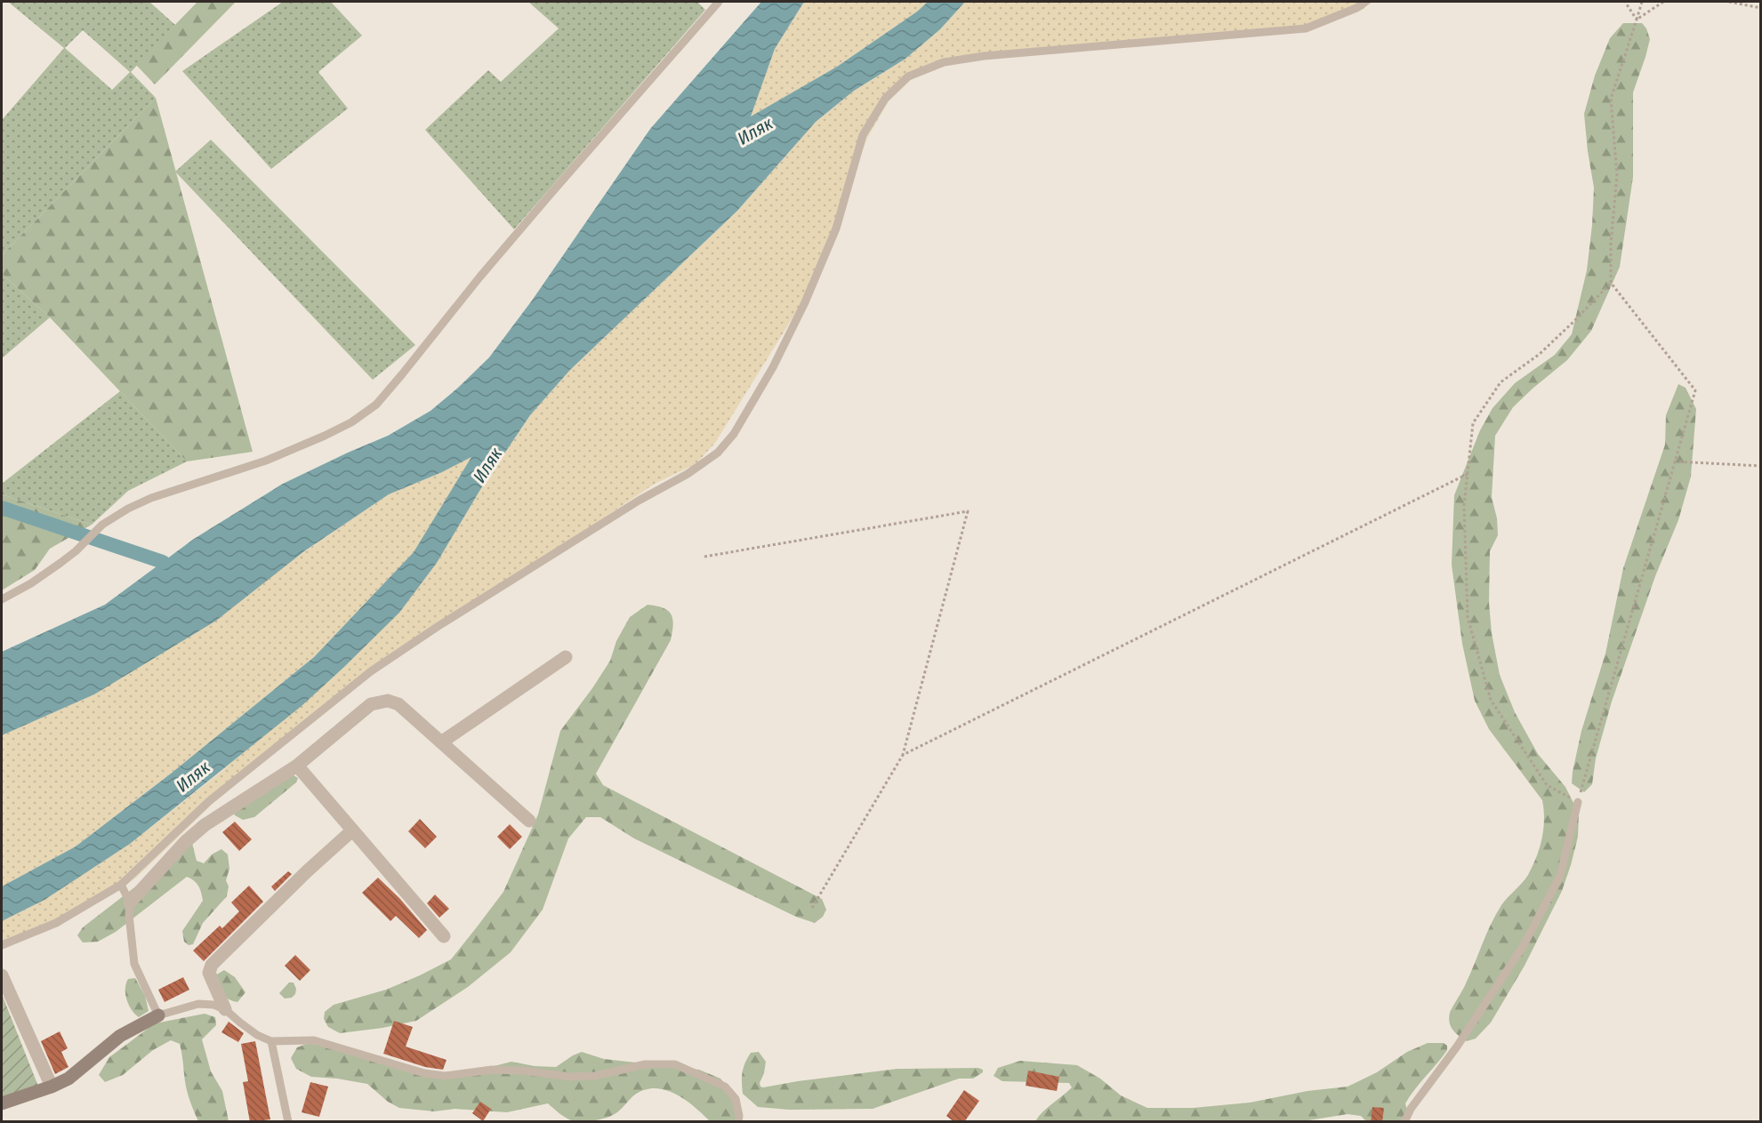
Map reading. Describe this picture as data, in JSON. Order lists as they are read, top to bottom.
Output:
{
  "water": ["Иляк"]
}
